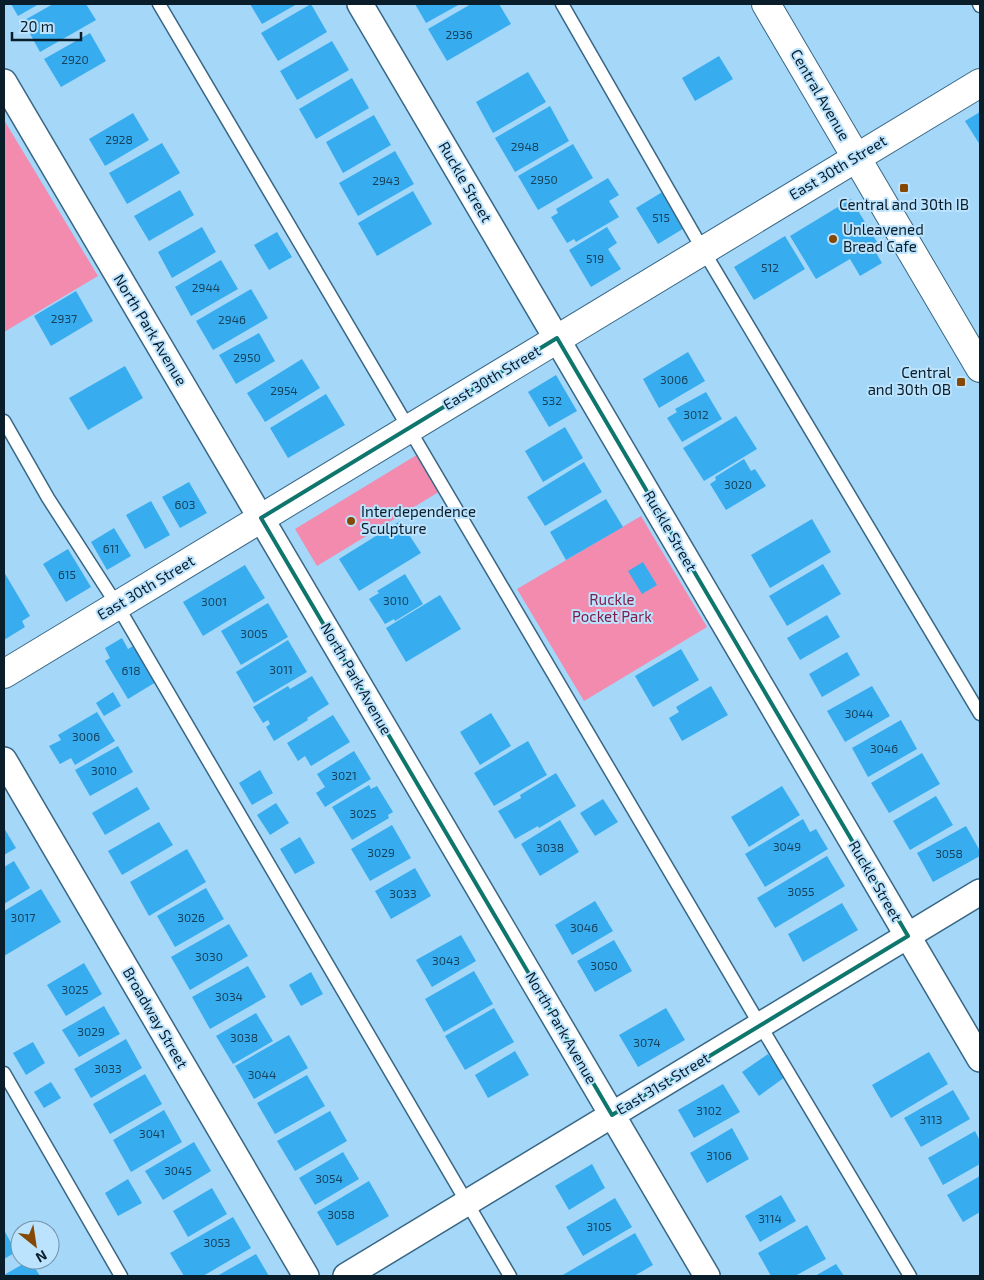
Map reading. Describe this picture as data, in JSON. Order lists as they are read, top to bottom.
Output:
{
  "streets": {
    "main road": ["Central Avenue", "East 30th Street"],
    "street": [
      "Ruckle Street",
      "North Park Avenue",
      "Broadway Street",
      "East 31st Street"
    ]
  },
  "crossings": [
    ["Central Avenue", "East 30th Street"],
    ["East 30th Street", "Ruckle Street"],
    ["East 30th Street", "North Park Avenue"],
    ["Ruckle Street", "East 31st Street"],
    ["North Park Avenue", "East 31st Street"]
  ],
  "parks": ["Ruckle Pocket Park"],
  "places": {
    "transit": ["Central and 30th IB", "Central and 30th OB"],
    "other": ["Unleavened Bread Cafe", "Interdependence Sculpture"]
  },
  "house_numbers": [
    "2936",
    "2920",
    "2928",
    "2948",
    "2950",
    "2943",
    "515",
    "519",
    "512",
    "2944",
    "2937",
    "2946",
    "2950",
    "3006",
    "2954",
    "532",
    "3012",
    "3020",
    "603",
    "611",
    "615",
    "3010",
    "3001",
    "3005",
    "3011",
    "618",
    "3044",
    "3006",
    "3046",
    "3010",
    "3021",
    "3025",
    "3049",
    "3038",
    "3029",
    "3058",
    "3055",
    "3033",
    "3017",
    "3026",
    "3046",
    "3030",
    "3043",
    "3050",
    "3025",
    "3034",
    "3029",
    "3038",
    "3074",
    "3033",
    "3044",
    "3102",
    "3113",
    "3041",
    "3106",
    "3045",
    "3054",
    "3058",
    "3114",
    "3105",
    "3053"
  ],
  "scale_bar": "20 m",
  "north": "bottom right"
}
